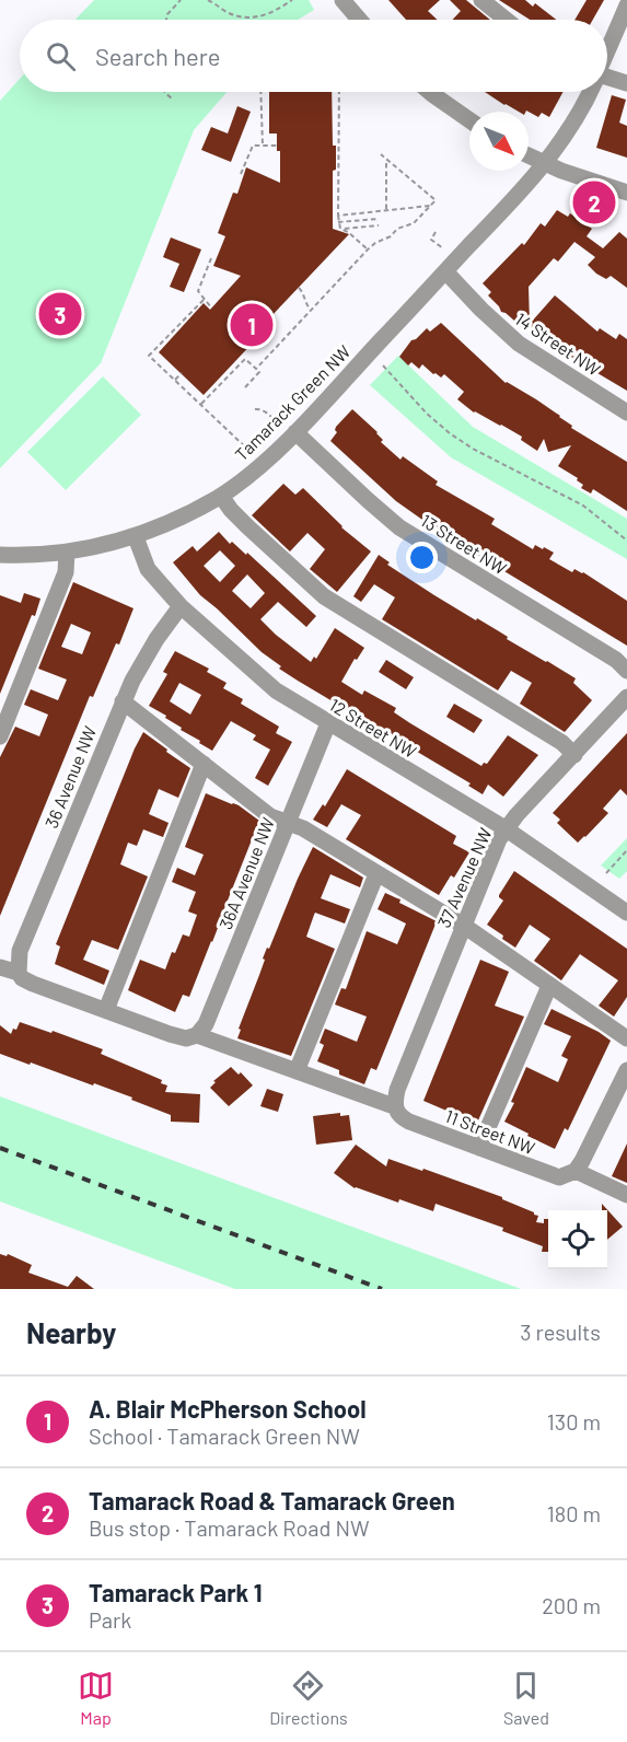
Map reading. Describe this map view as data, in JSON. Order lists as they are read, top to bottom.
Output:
{
  "streets": {
    "street": [
      "14 Street NW",
      "Tamarack Green NW",
      "13 Street NW",
      "12 Street NW",
      "36 Avenue NW",
      "36A Avenue NW",
      "37 Avenue NW",
      "11 Street NW"
    ]
  },
  "crossings": [
    ["14 Street NW", "Tamarack Green NW"],
    ["Tamarack Green NW", "13 Street NW"],
    ["Tamarack Green NW", "12 Street NW"],
    ["12 Street NW", "36 Avenue NW"],
    ["12 Street NW", "36A Avenue NW"],
    ["12 Street NW", "37 Avenue NW"],
    ["36A Avenue NW", "11 Street NW"],
    ["37 Avenue NW", "11 Street NW"]
  ],
  "north": "bottom right",
  "page": {
    "search": "Search here",
    "pins": ["2", "3", "1"],
    "heading": ["Nearby", "3 results"],
    "list": [
      {
        "mark": "1",
        "name": "A. Blair McPherson School",
        "note": "School · Tamarack Green NW",
        "value": "130 m"
      },
      {
        "mark": "2",
        "name": "Tamarack Road & Tamarack Green",
        "note": "Bus stop · Tamarack Road NW",
        "value": "180 m"
      },
      {
        "mark": "3",
        "name": "Tamarack Park 1",
        "note": "Park",
        "value": "200 m"
      }
    ],
    "nav": ["Map", "Directions", "Saved"]
  }
}
